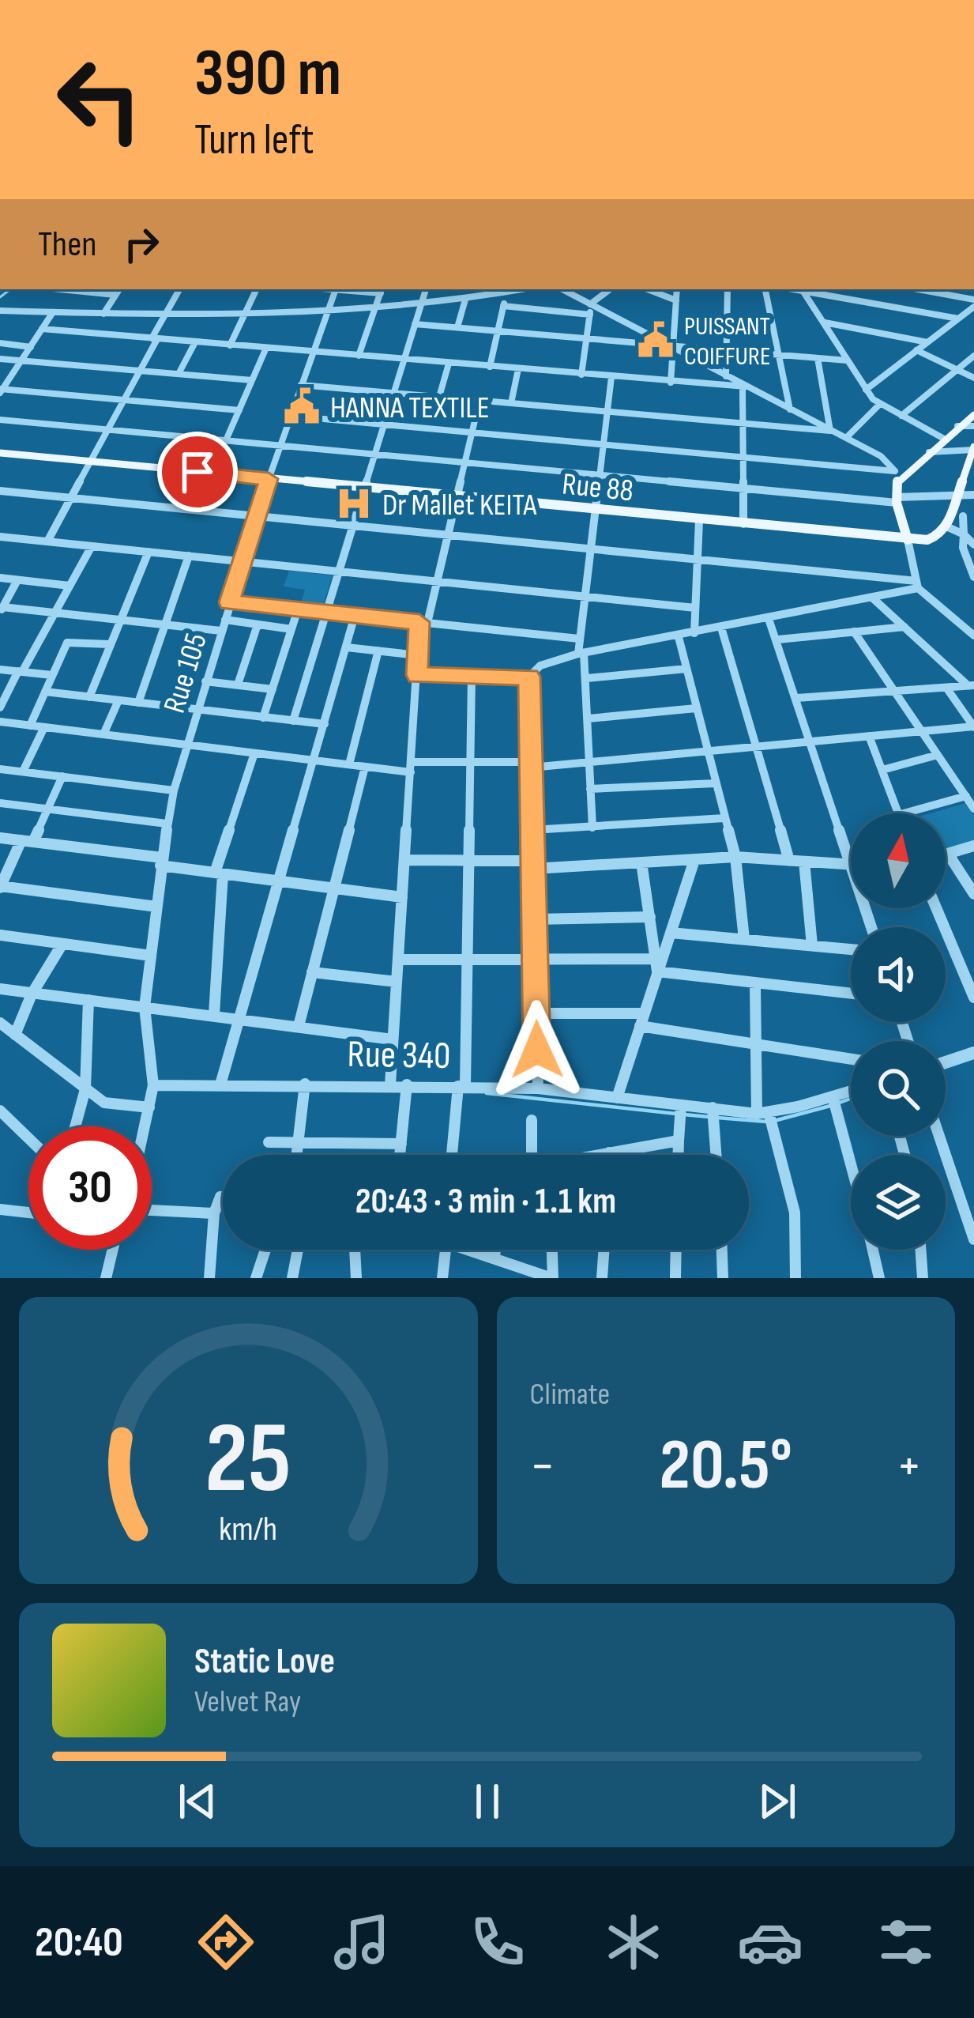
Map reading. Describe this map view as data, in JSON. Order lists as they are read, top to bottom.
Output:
{
  "streets": {
    "main road": ["Rue 88"],
    "street": ["Rue 105", "Rue 340"]
  },
  "crossings": [
    ["Rue 88", "Rue 105"],
    ["Rue 105", "Rue 340"]
  ],
  "places": {
    "public building": ["PUISSANT COIFFURE", "HANNA TEXTILE"],
    "hospital": ["Dr Mallet KEITA"]
  },
  "north": "top",
  "page": {
    "turn": ["390 m", "Turn left"],
    "then": "Then",
    "limit": "30",
    "trip": "20:43 · 3 min · 1.1 km",
    "tile": "Climate",
    "heat": ["−", "20.5°", "+"],
    "song": ["Static Love", "Velvet Ray"],
    "tabs": "20:40",
    "gauge": ["25", "km/h"]
  }
}
